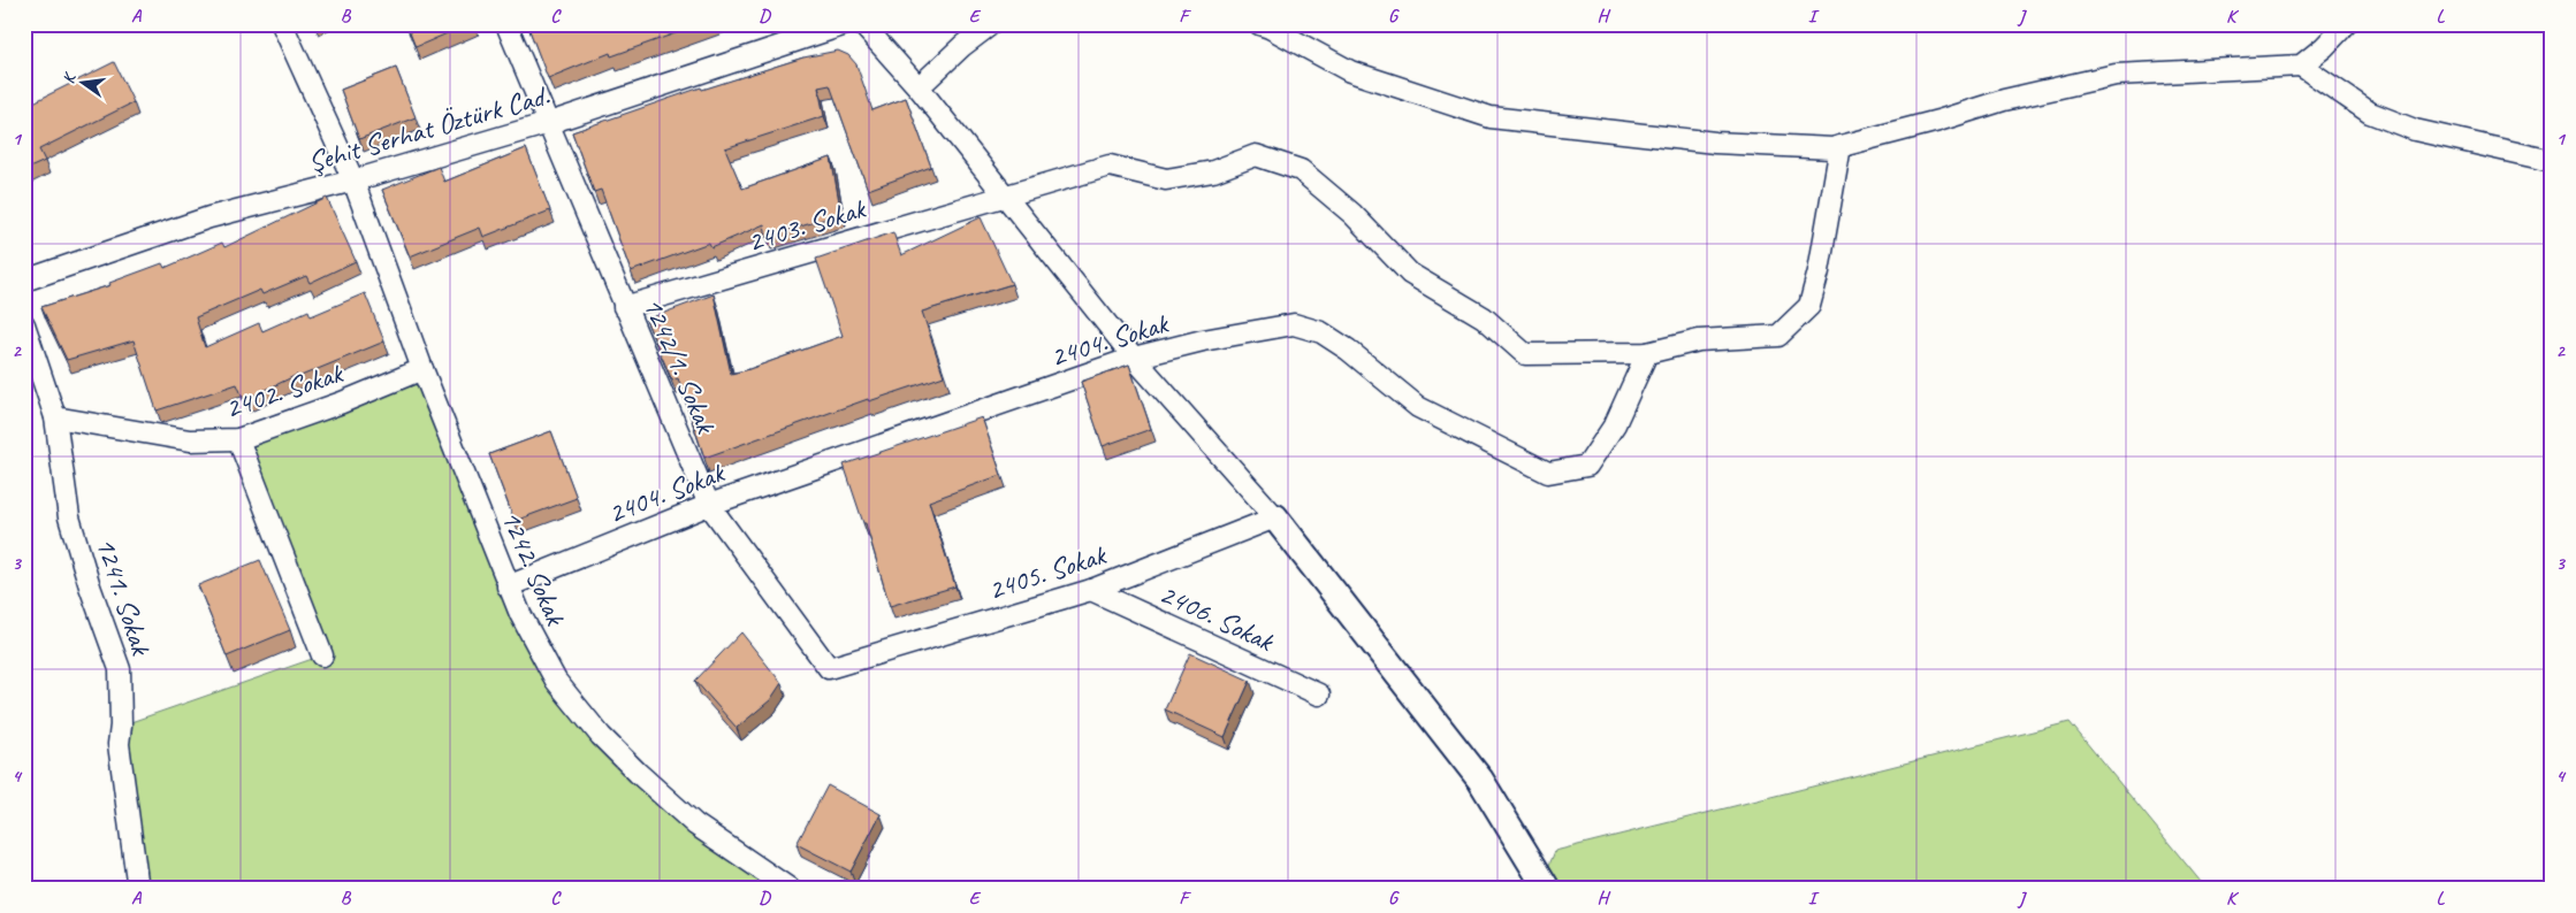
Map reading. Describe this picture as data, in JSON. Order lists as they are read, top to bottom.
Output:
{
  "streets": {
    "street": [
      "Şehit Serhat Öztürk Cad.",
      "2403. Sokak",
      "2404. Sokak",
      "1242/1. Sokak",
      "2402. Sokak",
      "1242. Sokak",
      "2405. Sokak",
      "1241. Sokak",
      "2406. Sokak"
    ]
  },
  "crossings": [
    ["Şehit Serhat Öztürk Cad.", "1242/1. Sokak"],
    ["Şehit Serhat Öztürk Cad.", "1242. Sokak"],
    ["2403. Sokak", "2404. Sokak"],
    ["2403. Sokak", "1242/1. Sokak"],
    ["2404. Sokak", "1242/1. Sokak"],
    ["2404. Sokak", "1242. Sokak"],
    ["1242/1. Sokak", "2405. Sokak"],
    ["2402. Sokak", "1242. Sokak"],
    ["2402. Sokak", "1241. Sokak"],
    ["2405. Sokak", "2406. Sokak"]
  ],
  "north": "left",
  "grid": {
    "columns": [
      "A",
      "B",
      "C",
      "D",
      "E",
      "F",
      "G",
      "H",
      "I",
      "J",
      "K",
      "L"
    ],
    "rows": [
      "1",
      "2",
      "3",
      "4"
    ]
  }
}
